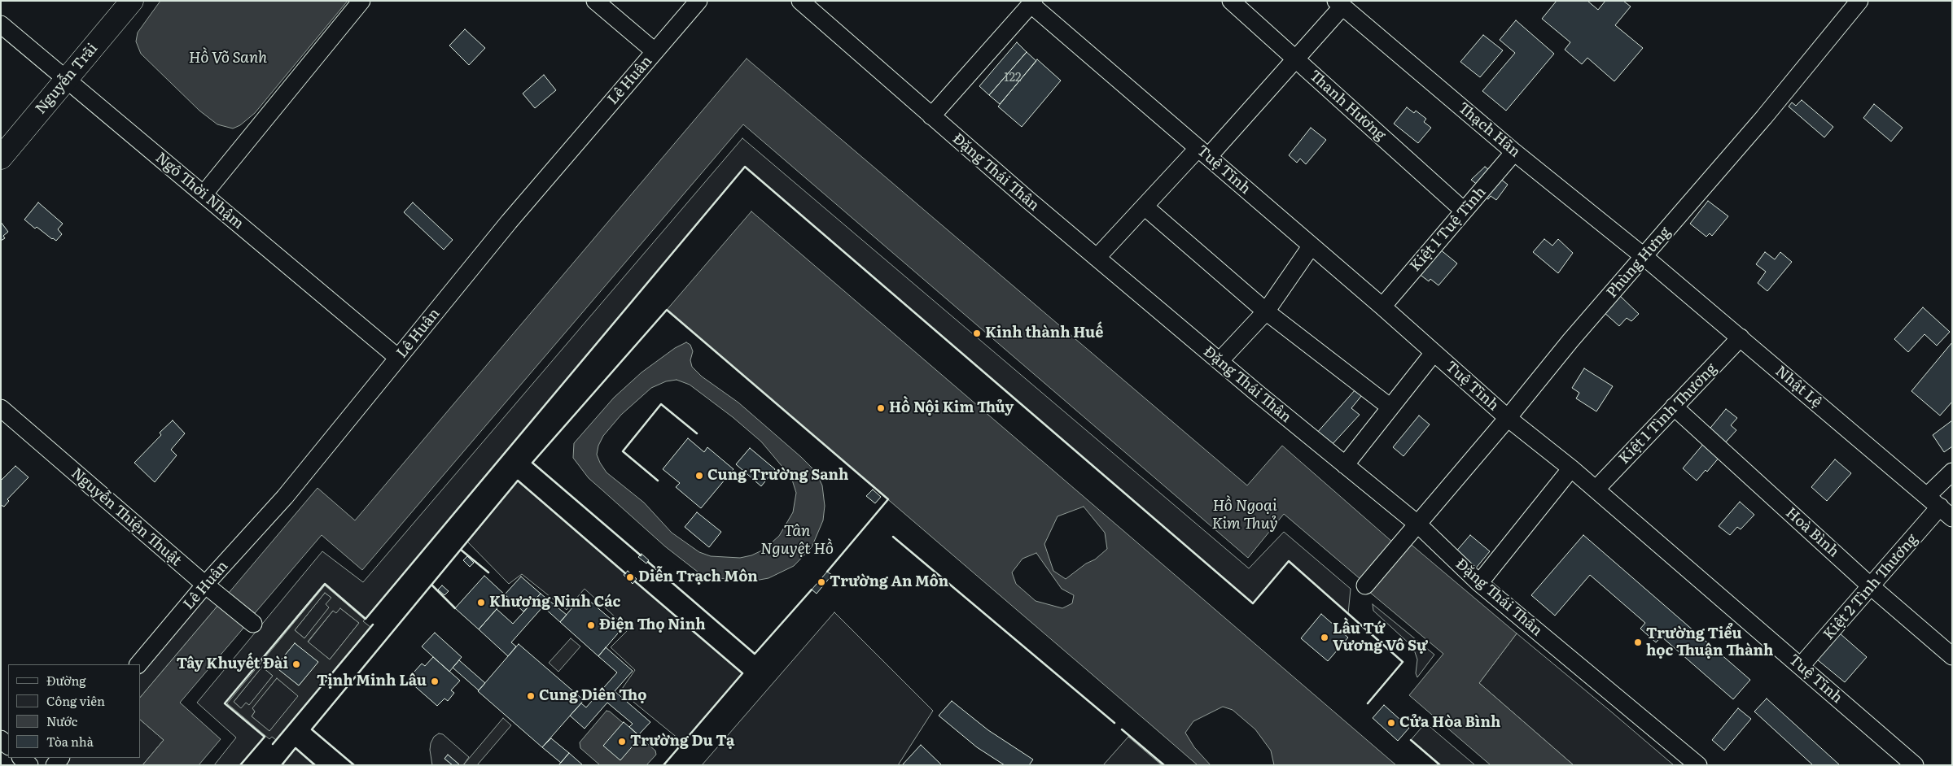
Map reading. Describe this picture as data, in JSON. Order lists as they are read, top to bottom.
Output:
{
  "streets": {
    "main road": ["Nguyễn Trãi"],
    "street": [
      "Lê Huân",
      "Thanh Hương",
      "Thạch Hãn",
      "Tuệ Tĩnh",
      "Đặng Thái Thân",
      "Ngô Thời Nhậm",
      "Kiệt 1 Tuệ Tĩnh",
      "Phùng Hưng",
      "Nhật Lệ",
      "Kiệt 1 Tình Thương",
      "Nguyễn Thiện Thuật",
      "Hoà Bình",
      "Kiệt 2 Tình Thương"
    ]
  },
  "crossings": [
    ["Nguyễn Trãi", "Ngô Thời Nhậm"],
    ["Lê Huân", "Ngô Thời Nhậm"],
    ["Lê Huân", "Nguyễn Thiện Thuật"],
    ["Thanh Hương", "Kiệt 1 Tuệ Tĩnh"],
    ["Thạch Hãn", "Kiệt 1 Tuệ Tĩnh"],
    ["Thạch Hãn", "Phùng Hưng"],
    ["Thạch Hãn", "Nhật Lệ"],
    ["Tuệ Tĩnh", "Kiệt 1 Tuệ Tĩnh"],
    ["Tuệ Tĩnh", "Phùng Hưng"],
    ["Tuệ Tĩnh", "Kiệt 1 Tình Thương"],
    ["Tuệ Tĩnh", "Kiệt 2 Tình Thương"],
    ["Đặng Thái Thân", "Phùng Hưng"],
    ["Phùng Hưng", "Nhật Lệ"],
    ["Nhật Lệ", "Kiệt 1 Tình Thương"],
    ["Nhật Lệ", "Kiệt 2 Tình Thương"],
    ["Kiệt 1 Tình Thương", "Hoà Bình"],
    ["Hoà Bình", "Kiệt 2 Tình Thương"]
  ],
  "water": ["Hồ Võ Sanh", "Hồ Ngoại Kim Thuỷ", "Tân Nguyệt Hồ"],
  "places": [
    "Kinh thành Huế",
    "Hồ Nội Kim Thủy",
    "Cung Trường Sanh",
    "Diễn Trạch Môn",
    "Trường An Môn",
    "Khương Ninh Các",
    "Điện Thọ Ninh",
    "Lầu Tứ Vương Vô Sự",
    "Trường Tiểu học Thuận Thành",
    "Tây Khuyết Đài",
    "Tịnh Minh Lâu",
    "Cung Diên Thọ",
    "Cửa Hòa Bình",
    "Trường Du Tạ"
  ],
  "house_numbers": ["122"],
  "legend": [
    "Đường",
    "Công viên",
    "Nước",
    "Tòa nhà"
  ]
}
